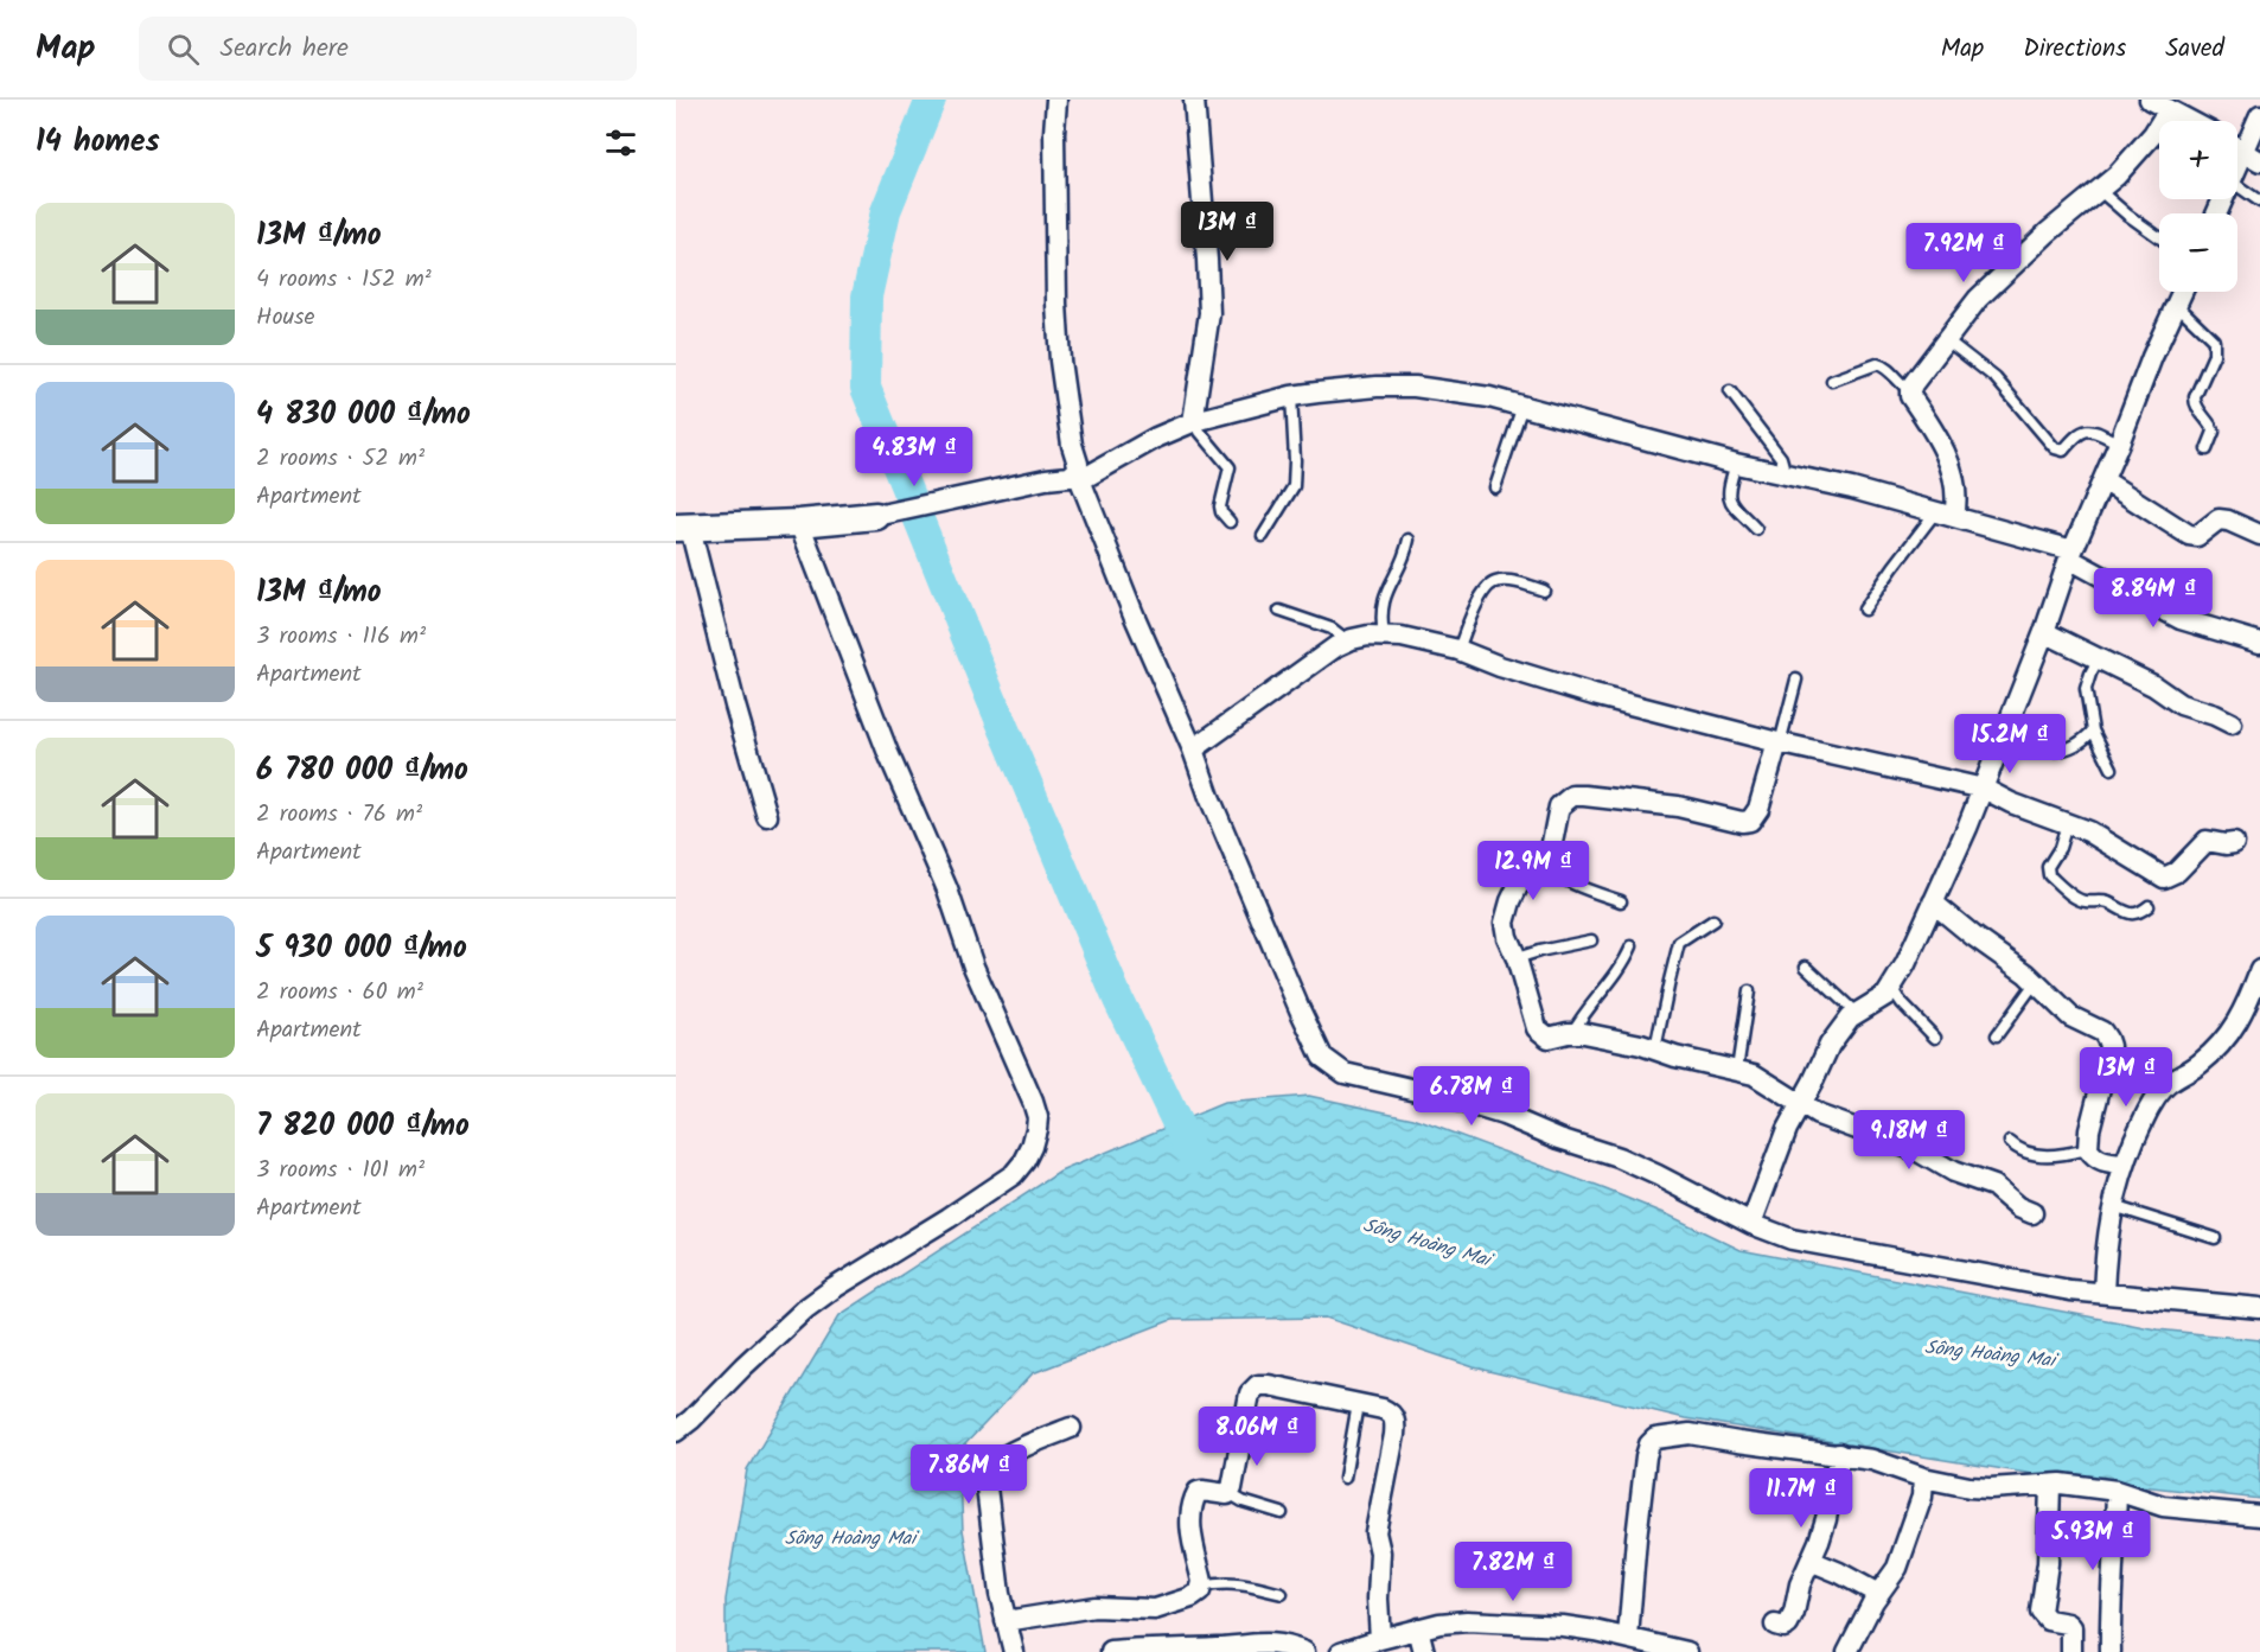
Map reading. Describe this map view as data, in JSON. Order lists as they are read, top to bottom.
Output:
{
  "water": ["Sông Hoàng Mai"],
  "page": {
    "header": "Map",
    "search": "Search here",
    "nav": ["Map", "Directions", "Saved"],
    "heading": "14 homes",
    "map_buttons": ["+", "−"],
    "list": [
      {
        "name": "13M ₫/mo",
        "note": "4 rooms · 152 m² · House"
      },
      {
        "name": "4 830 000 ₫/mo",
        "note": "2 rooms · 52 m² · Apartment"
      },
      {
        "name": "13M ₫/mo",
        "note": "3 rooms · 116 m² · Apartment"
      },
      {
        "name": "6 780 000 ₫/mo",
        "note": "2 rooms · 76 m² · Apartment"
      },
      {
        "name": "5 930 000 ₫/mo",
        "note": "2 rooms · 60 m² · Apartment"
      },
      {
        "name": "7 820 000 ₫/mo",
        "note": "3 rooms · 101 m² · Apartment"
      }
    ],
    "price": [
      "13M ₫",
      "7.92M ₫",
      "4.83M ₫",
      "8.84M ₫",
      "15.2M ₫",
      "12.9M ₫",
      "13M ₫",
      "6.78M ₫",
      "9.18M ₫",
      "8.06M ₫",
      "7.86M ₫",
      "11.7M ₫",
      "5.93M ₫",
      "7.82M ₫"
    ]
  }
}
